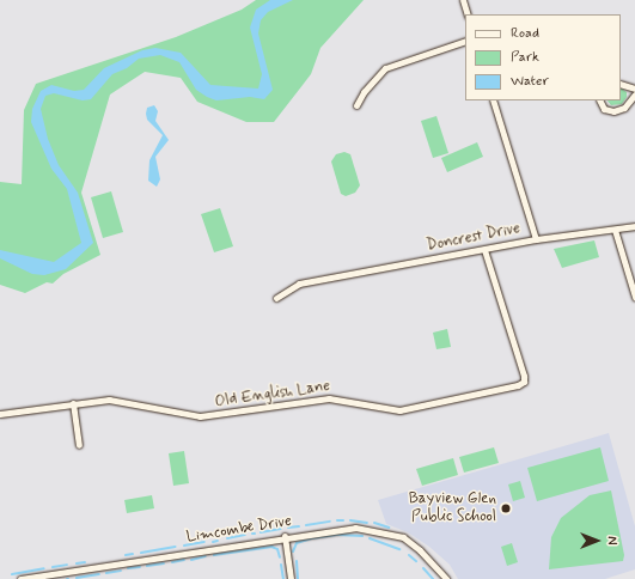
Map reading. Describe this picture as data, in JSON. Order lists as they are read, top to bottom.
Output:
{
  "streets": {
    "street": ["Doncrest Drive", "Old English Lane", "Limcombe Drive"]
  },
  "crossings": [
    ["Doncrest Drive", "Old English Lane"]
  ],
  "places": ["Bayview Glen Public School"],
  "legend": ["Road", "Park", "Water"],
  "north": "right"
}
